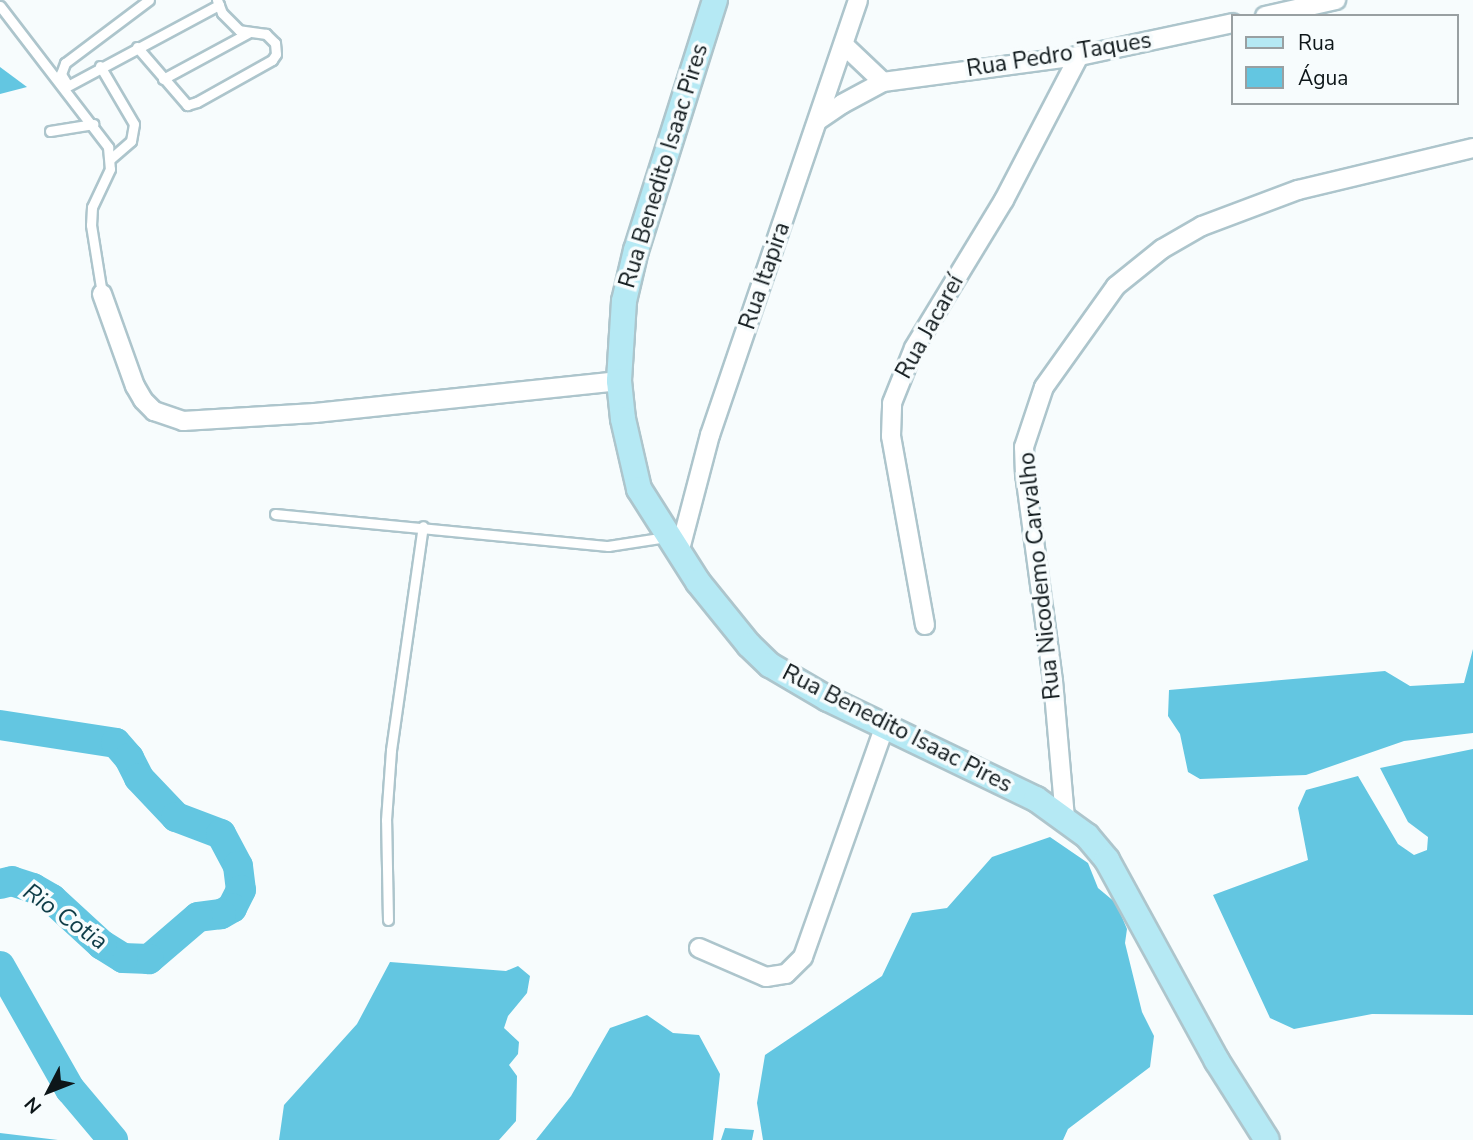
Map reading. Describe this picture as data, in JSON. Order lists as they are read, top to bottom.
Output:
{
  "streets": {
    "street": [
      "Rua Pedro Taques",
      "Rua Benedito Isaac Pires",
      "Rua Itapira",
      "Rua Jacareí",
      "Rua Nicodemo Carvalho"
    ]
  },
  "crossings": [
    ["Rua Pedro Taques", "Rua Itapira"],
    ["Rua Pedro Taques", "Rua Jacareí"],
    ["Rua Benedito Isaac Pires", "Rua Itapira"],
    ["Rua Benedito Isaac Pires", "Rua Nicodemo Carvalho"]
  ],
  "water": ["Rio Cotia"],
  "legend": ["Rua", "Água"],
  "north": "bottom left"
}
